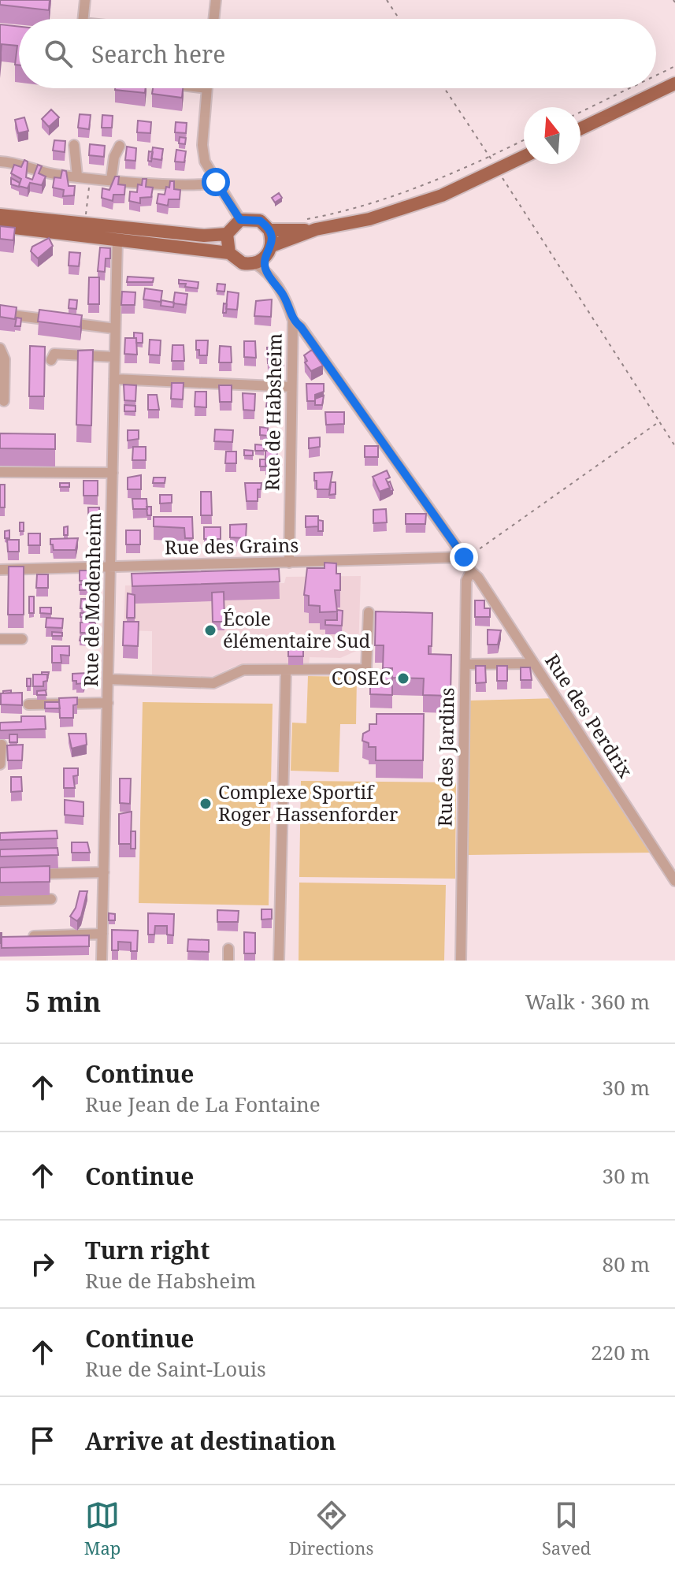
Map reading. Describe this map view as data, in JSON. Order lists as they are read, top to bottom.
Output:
{
  "streets": {
    "street": [
      "Rue de Habsheim",
      "Rue des Grains",
      "Rue de Modenheim",
      "Rue des Perdrix",
      "Rue des Jardins"
    ]
  },
  "crossings": [
    ["Rue de Habsheim", "Rue des Grains"],
    ["Rue des Grains", "Rue de Modenheim"],
    ["Rue des Perdrix", "Rue des Jardins"]
  ],
  "places": ["École élémentaire Sud", "COSEC", "Complexe Sportif Roger Hassenforder"],
  "north": "top",
  "page": {
    "search": "Search here",
    "heading": ["5 min", "Walk · 360 m"],
    "list": [
      ["Continue", "Rue Jean de La Fontaine", "30 m"],
      ["Continue", "30 m"],
      ["Turn right", "Rue de Habsheim", "80 m"],
      ["Continue", "Rue de Saint-Louis", "220 m"],
      "Arrive at destination"
    ],
    "nav": ["Map", "Directions", "Saved"]
  }
}
